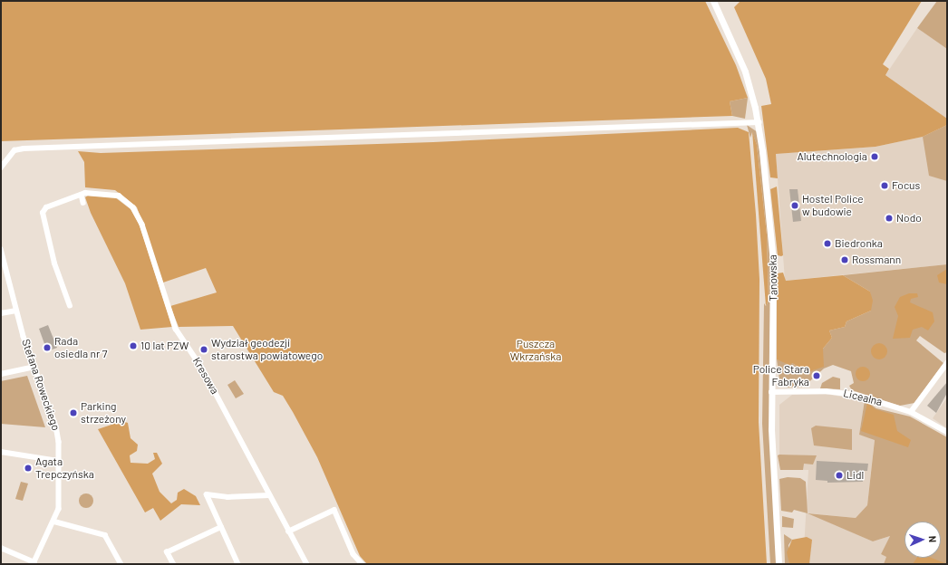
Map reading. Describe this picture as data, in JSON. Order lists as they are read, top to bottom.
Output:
{
  "streets": {
    "main road": ["Tanowska"],
    "street": ["Kresowa", "Stefana Roweckiego", "Licealna"]
  },
  "crossings": [
    ["Tanowska", "Licealna"]
  ],
  "parks": ["Puszcza Wkrzańska"],
  "places": [
    "Alutechnologia",
    "Focus",
    "Hostel Police w budowie",
    "Nodo",
    "Biedronka",
    "Rossmann",
    "10 lat PZW",
    "Rada osiedla nr 7",
    "Wydział geodezji starostwa powiatowego",
    "Police Stara Fabryka",
    "Parking strzeżony",
    "Agata Trepczyńska",
    "Lidl"
  ],
  "north": "right"
}
